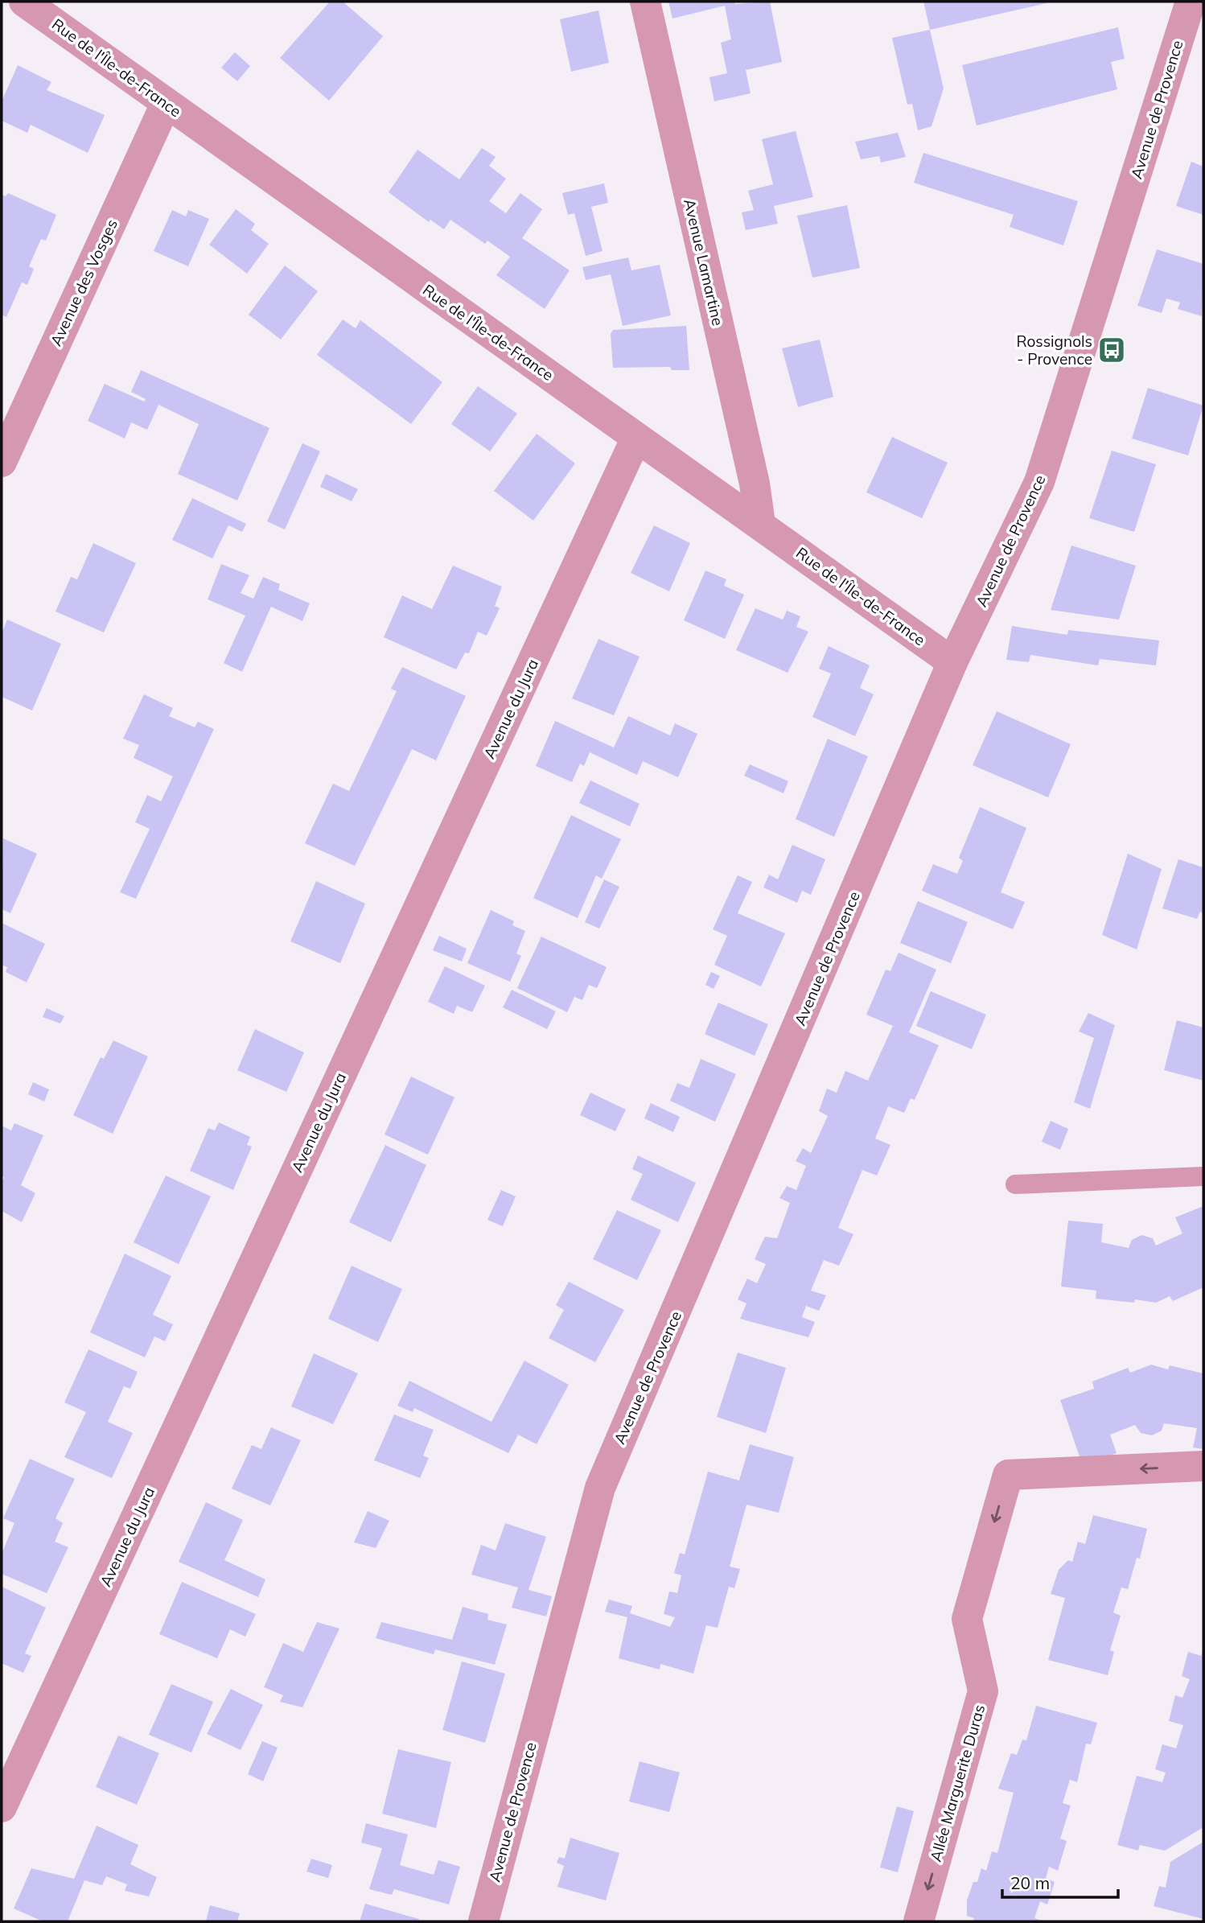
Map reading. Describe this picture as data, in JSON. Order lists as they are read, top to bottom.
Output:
{
  "streets": {
    "street": [
      "Rue de l'Île-de-France",
      "Avenue de Provence",
      "Avenue Lamartine",
      "Avenue des Vosges",
      "Avenue du Jura",
      "Allée Marguerite Duras"
    ]
  },
  "crossings": [
    ["Rue de l'Île-de-France", "Avenue de Provence"],
    ["Rue de l'Île-de-France", "Avenue Lamartine"],
    ["Rue de l'Île-de-France", "Avenue des Vosges"],
    ["Rue de l'Île-de-France", "Avenue du Jura"]
  ],
  "one_way": ["Allée Marguerite Duras"],
  "places": {
    "bus stop": ["Rossignols - Provence"]
  },
  "scale_bar": "20 m"
}
